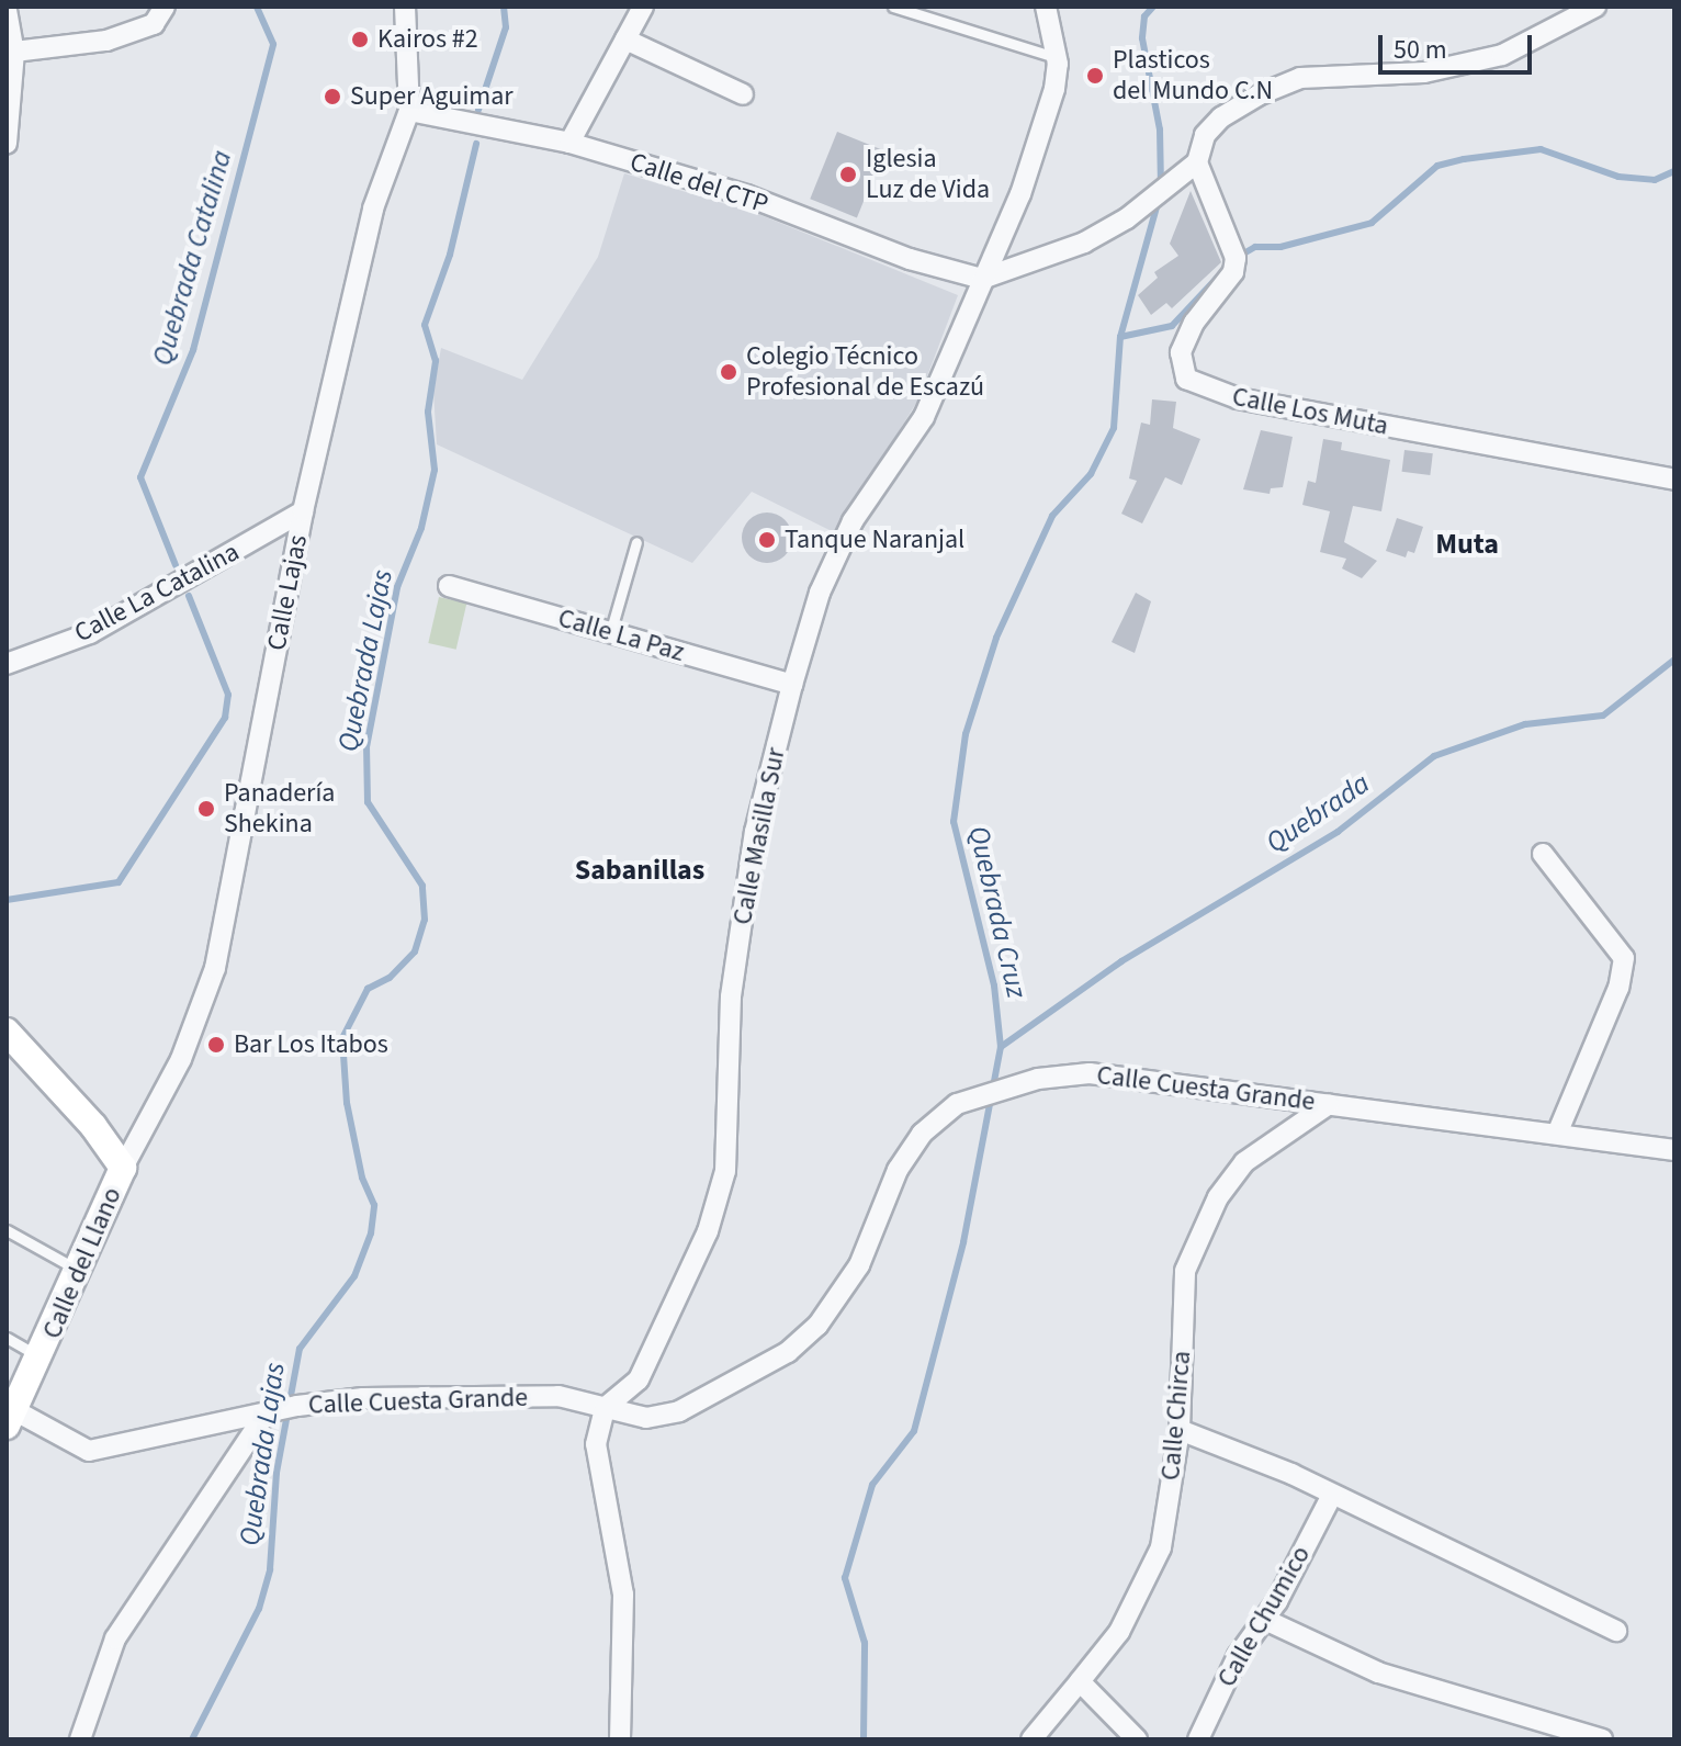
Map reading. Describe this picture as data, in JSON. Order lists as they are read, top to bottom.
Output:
{
  "streets": {
    "main road": ["Calle del Llano"],
    "street": [
      "Calle del CTP",
      "Calle Los Muta",
      "Calle La Catalina",
      "Calle Lajas",
      "Calle La Paz",
      "Calle Masilla Sur",
      "Calle Cuesta Grande",
      "Calle Chirca",
      "Calle Chumico"
    ]
  },
  "crossings": [
    ["Calle del CTP", "Calle Lajas"],
    ["Calle del CTP", "Calle Masilla Sur"],
    ["Calle La Catalina", "Calle Lajas"],
    ["Calle Lajas", "Calle del Llano"],
    ["Calle La Paz", "Calle Masilla Sur"],
    ["Calle Masilla Sur", "Calle Cuesta Grande"],
    ["Calle Cuesta Grande", "Calle del Llano"],
    ["Calle Cuesta Grande", "Calle Chirca"]
  ],
  "districts": ["Muta", "Sabanillas"],
  "water": [
    "Quebrada Catalina",
    "Quebrada Lajas",
    "Quebrada",
    "Quebrada Cruz"
  ],
  "places": [
    "Kairos #2",
    "Plasticos del Mundo C.N",
    "Super Aguimar",
    "Iglesia Luz de Vida",
    "Colegio Técnico Profesional de Escazú",
    "Tanque Naranjal",
    "Panadería Shekina",
    "Bar Los Itabos"
  ],
  "scale_bar": "50 m"
}
